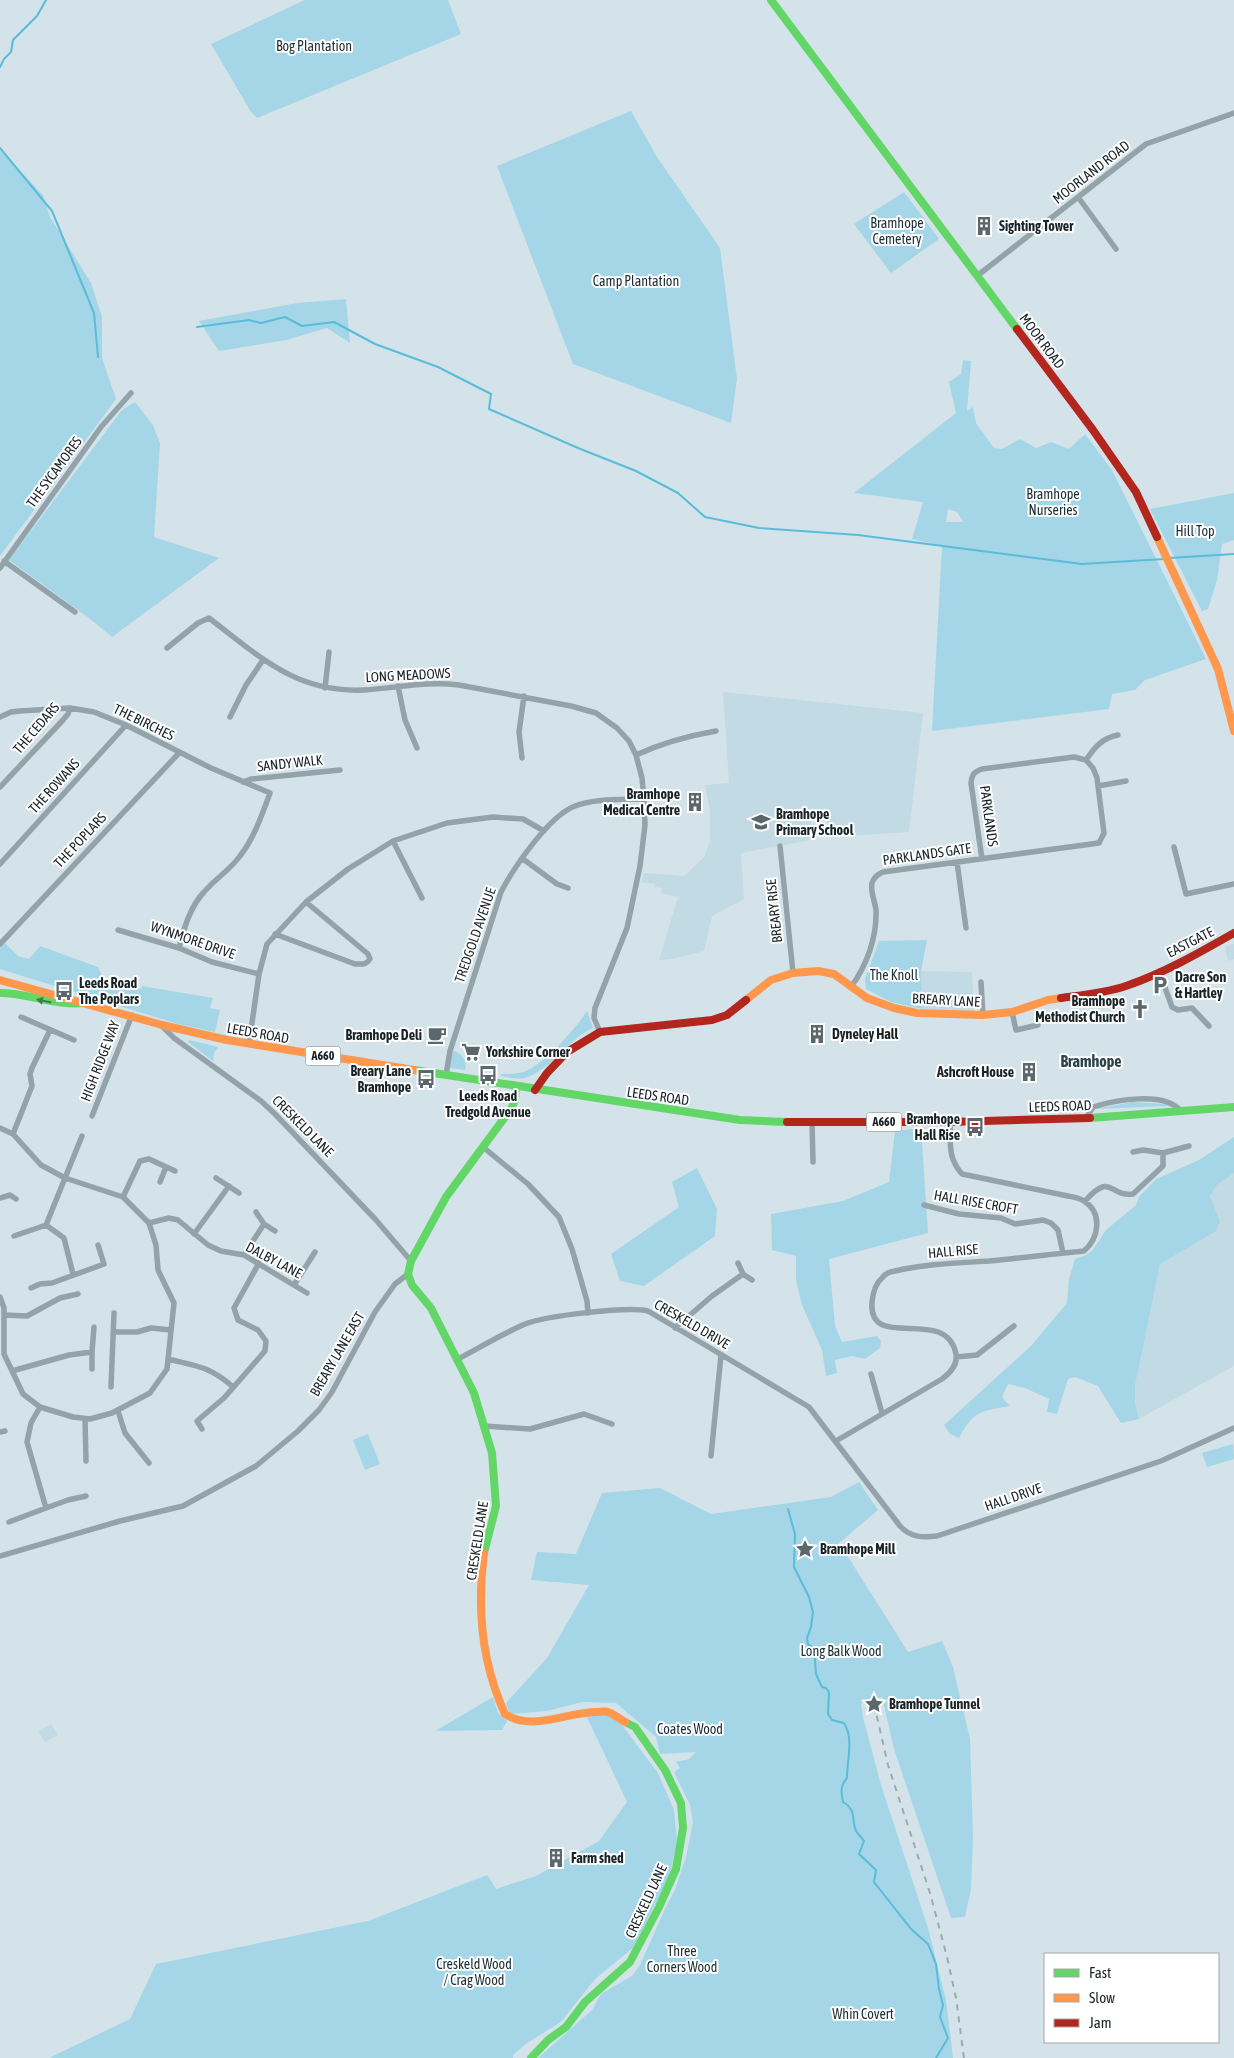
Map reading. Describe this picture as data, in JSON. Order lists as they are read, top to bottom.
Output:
{
  "streets": {
    "main road": [
      "MOOR ROAD",
      "EASTGATE",
      "BREARY LANE",
      "LEEDS ROAD",
      "A660",
      "CRESKELD LANE"
    ],
    "street": [
      "MOORLAND ROAD",
      "THE SYCAMORES",
      "LONG MEADOWS",
      "THE BIRCHES",
      "THE CEDARS",
      "SANDY WALK",
      "THE ROWANS",
      "PARKLANDS",
      "THE POPLARS",
      "PARKLANDS GATE",
      "BREARY RISE",
      "TREDGOLD AVENUE",
      "WYNMORE DRIVE",
      "HIGH RIDGE WAY",
      "HALL RISE CROFT",
      "HALL RISE",
      "DALBY LANE",
      "CRESKELD DRIVE",
      "BREARY LANE EAST",
      "HALL DRIVE"
    ]
  },
  "crossings": [
    ["MOORLAND ROAD", "MOOR ROAD"],
    ["THE BIRCHES", "THE CEDARS"],
    ["THE BIRCHES", "SANDY WALK"],
    ["THE BIRCHES", "THE ROWANS"],
    ["THE BIRCHES", "THE POPLARS"],
    ["THE BIRCHES", "WYNMORE DRIVE"],
    ["PARKLANDS", "PARKLANDS GATE"],
    ["PARKLANDS GATE", "BREARY LANE"],
    ["BREARY RISE", "BREARY LANE"],
    ["TREDGOLD AVENUE", "LEEDS ROAD"],
    ["EASTGATE", "BREARY LANE"],
    ["BREARY LANE", "LEEDS ROAD"],
    ["LEEDS ROAD", "HIGH RIDGE WAY"],
    ["LEEDS ROAD", "CRESKELD LANE"],
    ["CRESKELD LANE", "CRESKELD DRIVE"],
    ["CRESKELD LANE", "BREARY LANE EAST"],
    ["HALL RISE CROFT", "HALL RISE"],
    ["CRESKELD DRIVE", "HALL DRIVE"]
  ],
  "districts": ["Bramhope"],
  "parks": [
    "Bog Plantation",
    "Bramhope Cemetery",
    "Camp Plantation",
    "Bramhope Nurseries",
    "Hill Top",
    "The Knoll",
    "Long Balk Wood",
    "Coates Wood",
    "Three Corners Wood",
    "Creskeld Wood / Crag Wood",
    "Whin Covert"
  ],
  "places": {
    "building": [
      "Sighting Tower",
      "Bramhope Medical Centre",
      "Dyneley Hall",
      "Ashcroft House",
      "Farm shed"
    ],
    "school or university": ["Bramhope Primary School"],
    "parking": ["Dacre Son & Hartley"],
    "bus stop": [
      "Leeds Road The Poplars",
      "Leeds Road Tredgold Avenue",
      "Breary Lane Bramhope",
      "Bramhope Hall Rise"
    ],
    "church": ["Bramhope Methodist Church"],
    "cafe": ["Bramhope Deli"],
    "supermarket": ["Yorkshire Corner"],
    "place": ["Bramhope Mill", "Bramhope Tunnel"]
  },
  "legend": ["Fast", "Slow", "Jam"]
}
